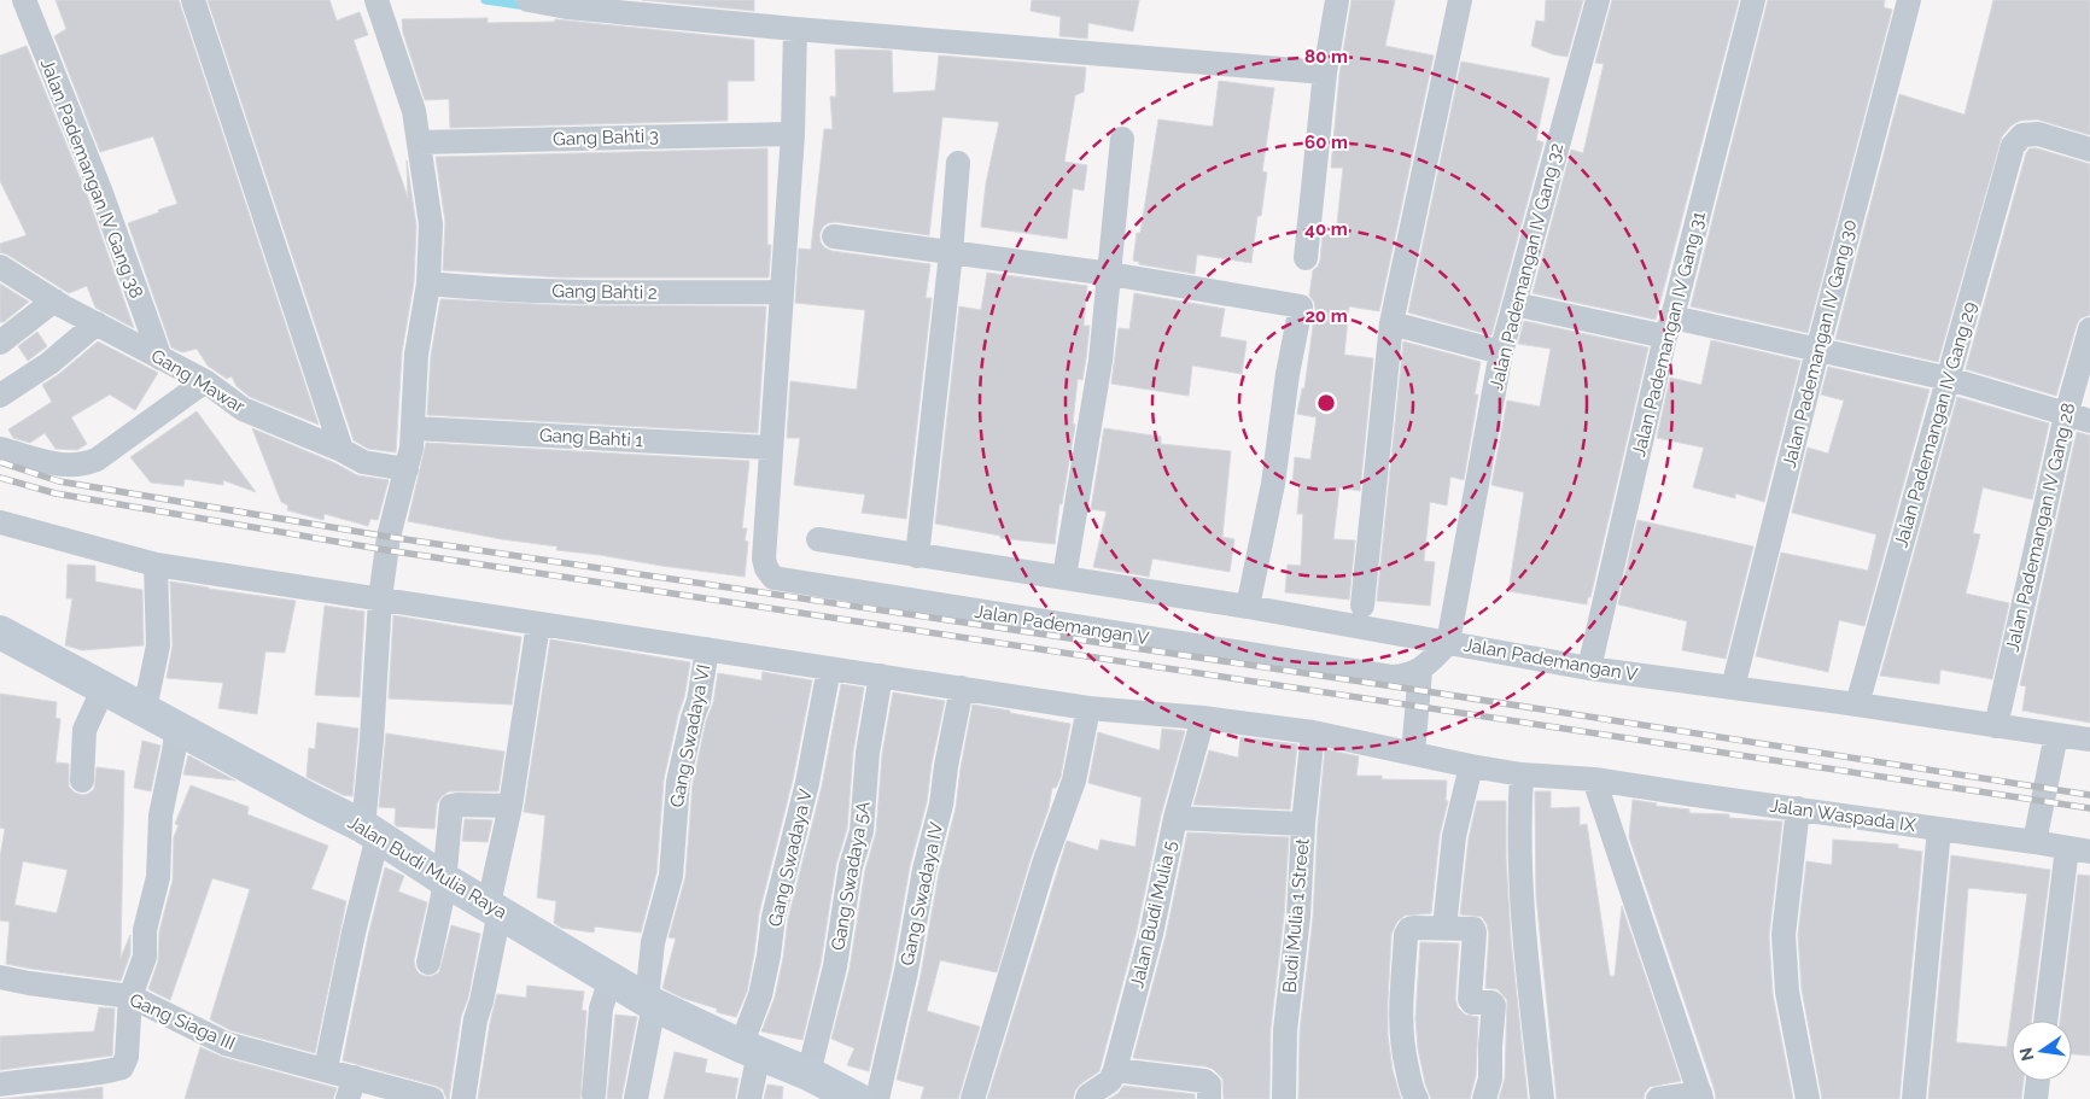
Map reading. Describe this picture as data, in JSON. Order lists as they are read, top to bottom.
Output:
{
  "streets": {
    "street": [
      "Gang Bahti 3",
      "Jalan Pademangan IV Gang 38",
      "Jalan Pademangan IV Gang 32",
      "Gang Bahti 2",
      "Jalan Pademangan IV Gang 31",
      "Jalan Pademangan IV Gang 30",
      "Gang Mawar",
      "Jalan Pademangan IV Gang 29",
      "Gang Bahti 1",
      "Jalan Pademangan IV Gang 28",
      "Jalan Pademangan V",
      "Gang Swadaya VI",
      "Jalan Waspada IX",
      "Gang Swadaya V",
      "Jalan Budi Mulia Raya",
      "Gang Swadaya 5A",
      "Gang Swadaya IV",
      "Jalan Budi Mulia 5",
      "Budi Mulia 1 Street",
      "Gang Siaga III"
    ]
  },
  "crossings": [
    ["Jalan Pademangan IV Gang 38", "Gang Mawar"],
    ["Jalan Pademangan IV Gang 32", "Jalan Pademangan V"],
    ["Jalan Pademangan IV Gang 31", "Jalan Pademangan V"],
    ["Jalan Pademangan IV Gang 30", "Jalan Pademangan V"],
    ["Jalan Pademangan IV Gang 29", "Jalan Pademangan V"],
    ["Gang Bahti 1", "Jalan Pademangan V"],
    ["Jalan Pademangan IV Gang 28", "Jalan Pademangan V"],
    ["Gang Swadaya VI", "Jalan Waspada IX"],
    ["Gang Swadaya VI", "Jalan Budi Mulia Raya"],
    ["Jalan Waspada IX", "Gang Swadaya V"],
    ["Jalan Waspada IX", "Gang Swadaya 5A"],
    ["Jalan Waspada IX", "Gang Swadaya IV"],
    ["Jalan Waspada IX", "Jalan Budi Mulia 5"],
    ["Jalan Waspada IX", "Budi Mulia 1 Street"],
    ["Gang Swadaya V", "Jalan Budi Mulia Raya"],
    ["Jalan Budi Mulia Raya", "Gang Swadaya 5A"]
  ],
  "north": "left",
  "rings": [
    "80 m",
    "60 m",
    "40 m",
    "20 m"
  ]
}
